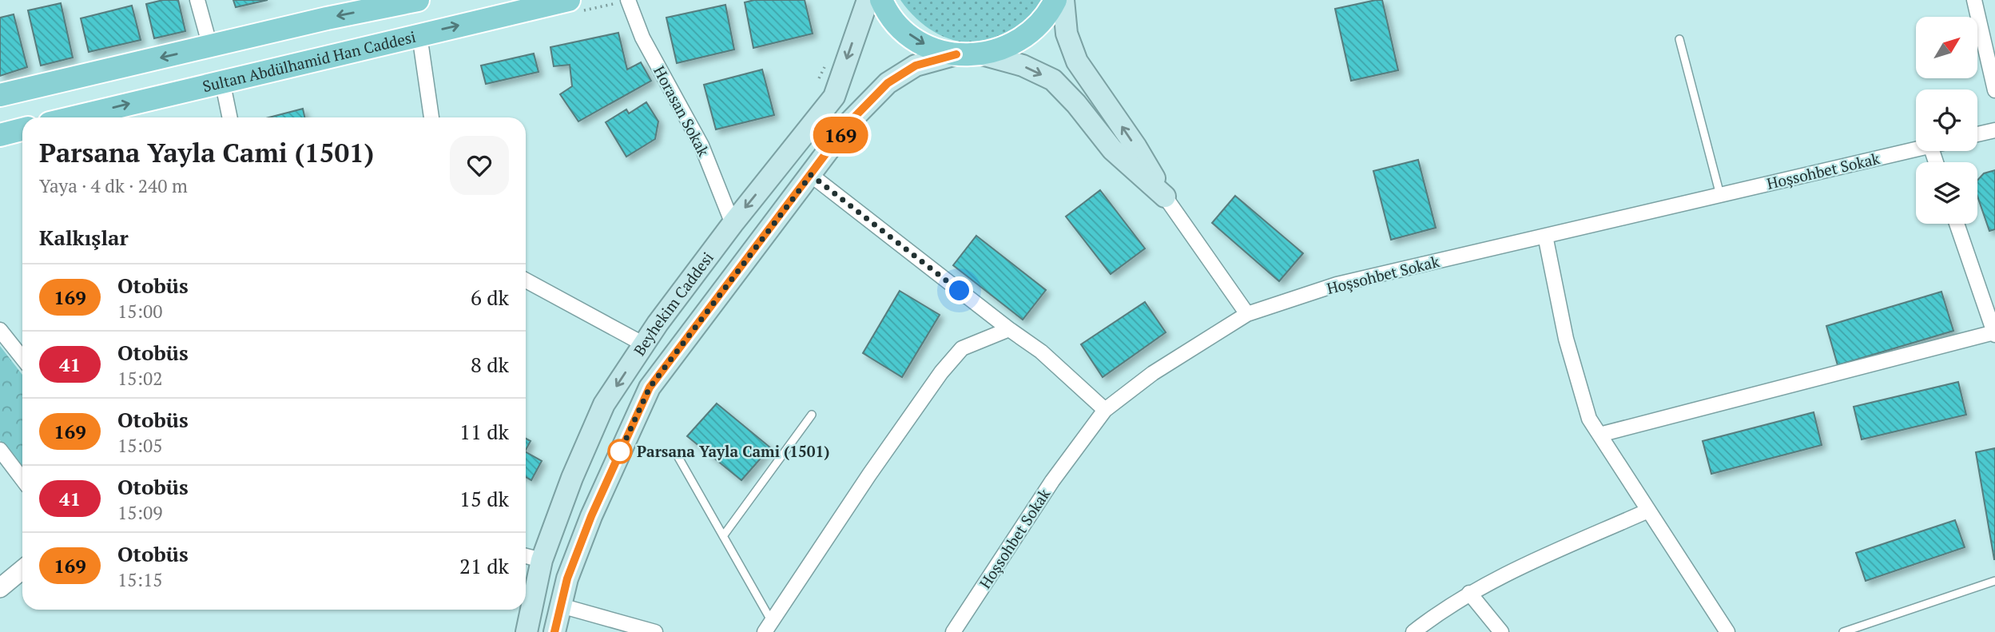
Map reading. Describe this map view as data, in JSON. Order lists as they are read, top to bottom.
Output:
{
  "streets": {
    "main road": ["Sultan Abdülhamid Han Caddesi", "Beyhekim Caddesi"],
    "street": ["Horasan Sokak", "Hoşsohbet Sokak"]
  },
  "crossings": [
    ["Horasan Sokak", "Beyhekim Caddesi"]
  ],
  "places": ["Parsana Yayla Cami (1501)"],
  "lines": ["bus line 169"],
  "north": "top right",
  "page": {
    "on_map": "169",
    "heading": [
      ["Parsana Yayla Cami (1501)", "Yaya · 4 dk · 240 m"],
      "Kalkışlar"
    ],
    "list": [
      {
        "mark": "169",
        "name": "Otobüs",
        "note": "15:00",
        "value": "6 dk"
      },
      {
        "mark": "41",
        "name": "Otobüs",
        "note": "15:02",
        "value": "8 dk"
      },
      {
        "mark": "169",
        "name": "Otobüs",
        "note": "15:05",
        "value": "11 dk"
      },
      {
        "mark": "41",
        "name": "Otobüs",
        "note": "15:09",
        "value": "15 dk"
      },
      {
        "mark": "169",
        "name": "Otobüs",
        "note": "15:15",
        "value": "21 dk"
      }
    ]
  }
}
